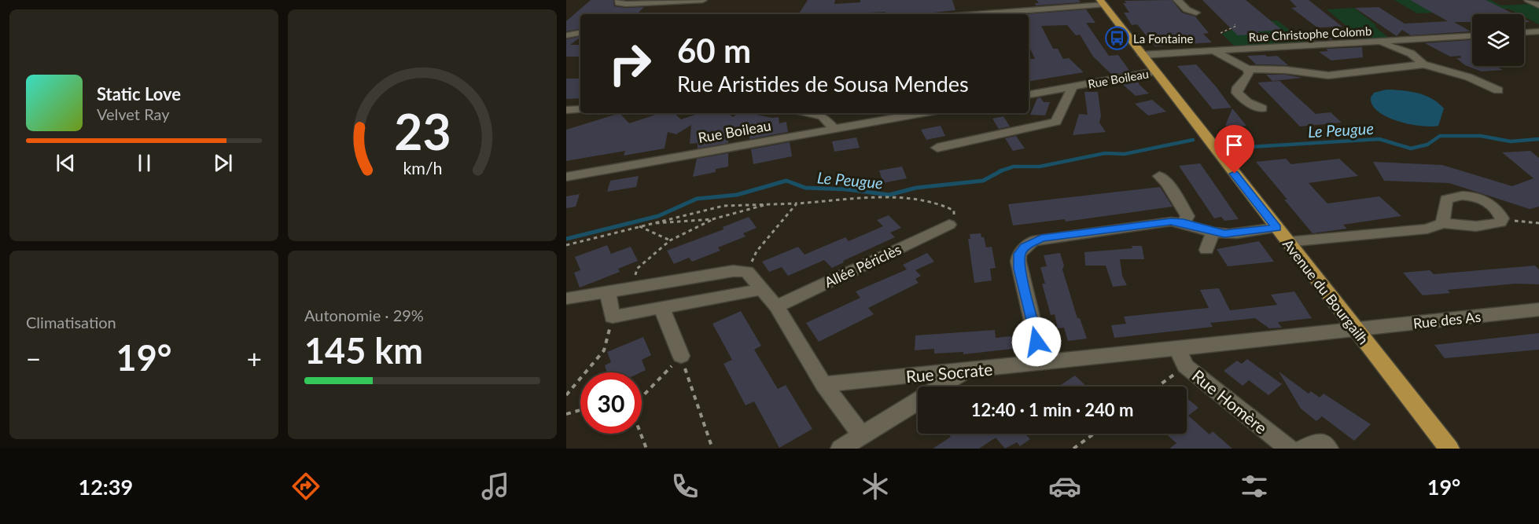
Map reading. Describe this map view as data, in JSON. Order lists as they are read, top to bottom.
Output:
{
  "streets": {
    "main road": ["Avenue du Bourgailh"],
    "street": [
      "Rue Christophe Colomb",
      "Rue Boileau",
      "Allée Périclès",
      "Rue des As",
      "Rue Socrate",
      "Rue Homère"
    ]
  },
  "crossings": [
    ["Rue Boileau", "Avenue du Bourgailh"],
    ["Avenue du Bourgailh", "Rue des As"],
    ["Avenue du Bourgailh", "Rue Socrate"],
    ["Rue des As", "Rue Socrate"],
    ["Rue Socrate", "Rue Homère"]
  ],
  "water": ["Le Peugue"],
  "places": {
    "bus stop": ["La Fontaine"]
  },
  "page": {
    "turn": ["60 m", "Rue Aristides de Sousa Mendes"],
    "song": ["Static Love", "Velvet Ray"],
    "tile": [
      "Climatisation",
      ["Autonomie · 29%", "145 km"]
    ],
    "heat": ["−", "19°", "+"],
    "limit": "30",
    "trip": "12:40 · 1 min · 240 m",
    "tabs": ["12:39", "19°"],
    "gauge": ["23", "km/h"]
  }
}
